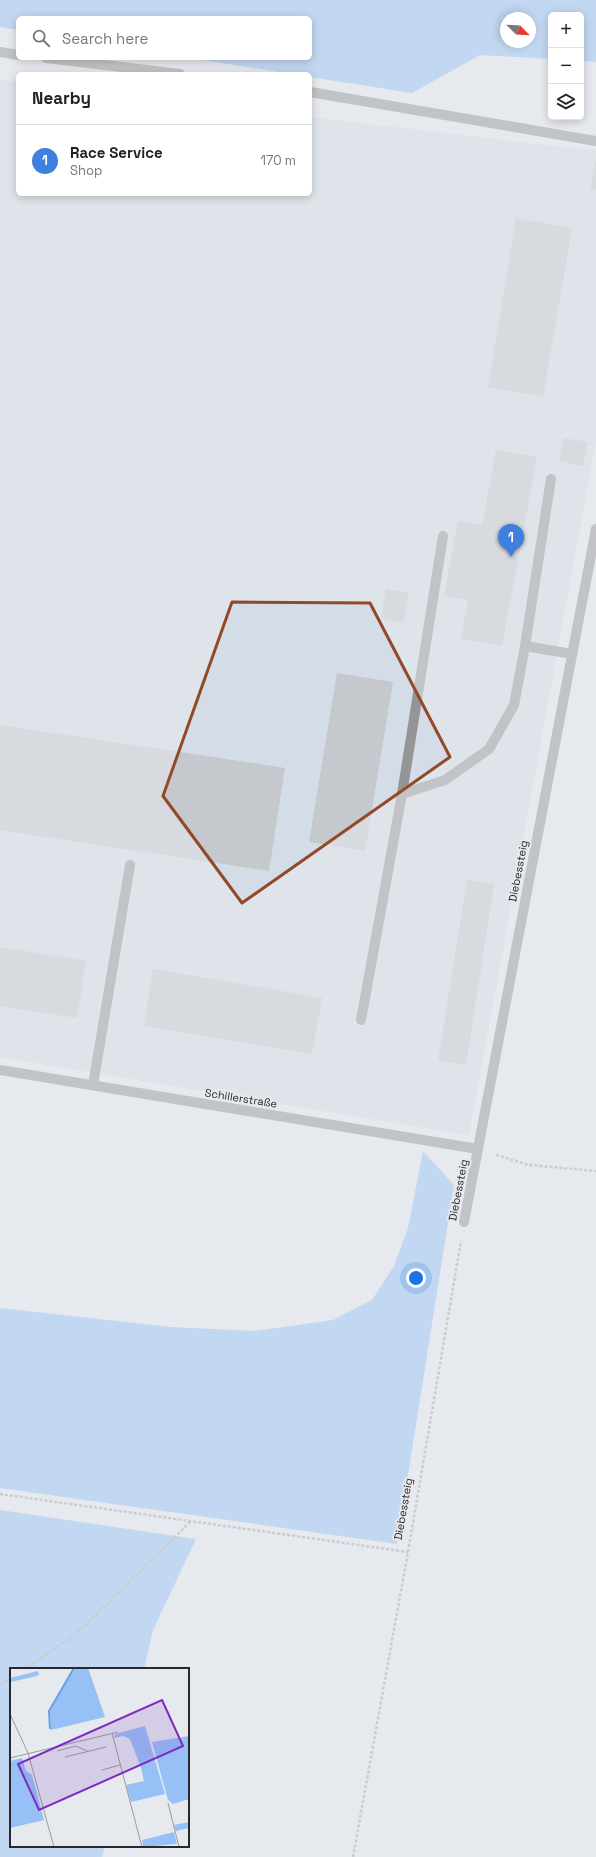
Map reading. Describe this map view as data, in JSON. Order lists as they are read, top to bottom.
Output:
{
  "streets": {
    "lane": ["Diebessteig", "Schillerstraße"]
  },
  "crossings": [
    ["Diebessteig", "Schillerstraße"]
  ],
  "north": "bottom right",
  "page": {
    "map_buttons": ["+", "−"],
    "search": "Search here",
    "heading": "Nearby",
    "list": [
      {
        "mark": "1",
        "name": "Race Service",
        "note": "Shop",
        "value": "170 m"
      }
    ],
    "pins": "1"
  }
}
